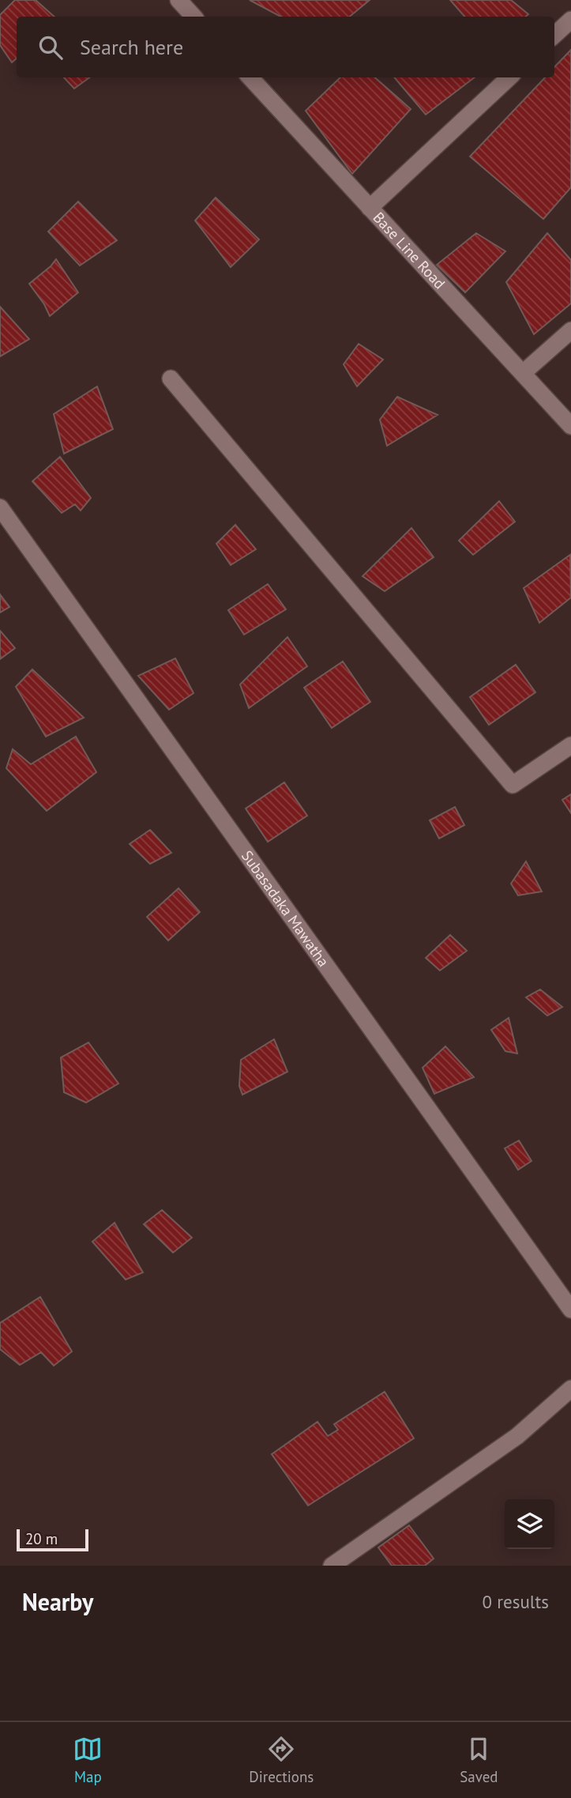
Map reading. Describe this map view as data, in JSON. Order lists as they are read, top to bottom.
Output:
{
  "streets": {
    "street": ["Base Line Road", "Subasadaka Mawatha"]
  },
  "scale_bar": "20 m",
  "page": {
    "search": "Search here",
    "scale": "20 m",
    "heading": ["Nearby", "0 results"],
    "nav": ["Map", "Directions", "Saved"]
  }
}
